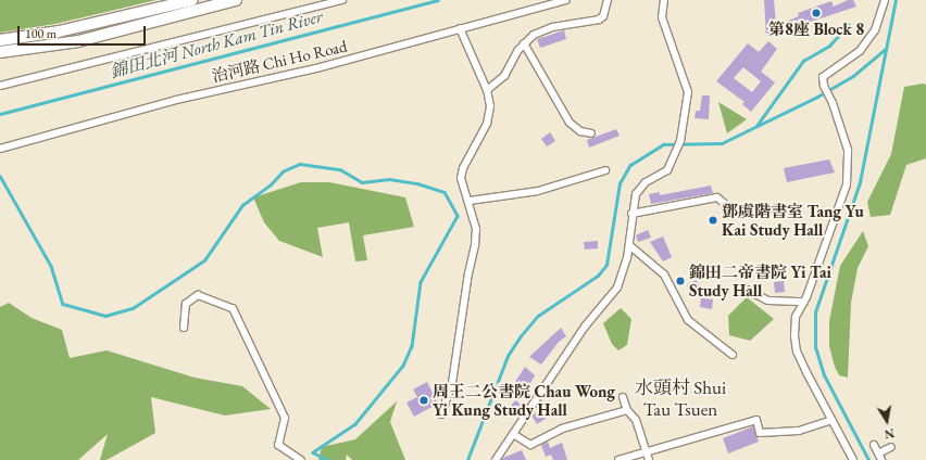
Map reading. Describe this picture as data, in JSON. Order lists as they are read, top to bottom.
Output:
{
  "streets": {
    "street": ["治河路 Chi Ho Road"]
  },
  "districts": ["水頭村 Shui Tau Tsuen"],
  "water": ["錦田北河 North Kam Tin River"],
  "places": [
    "第8座 Block 8",
    "鄧虞階書室 Tang Yu Kai Study Hall",
    "錦田二帝書院 Yi Tai Study Hall",
    "周王二公書院 Chau Wong Yi Kung Study Hall"
  ],
  "scale_bar": "100 m",
  "north": "bottom"
}
